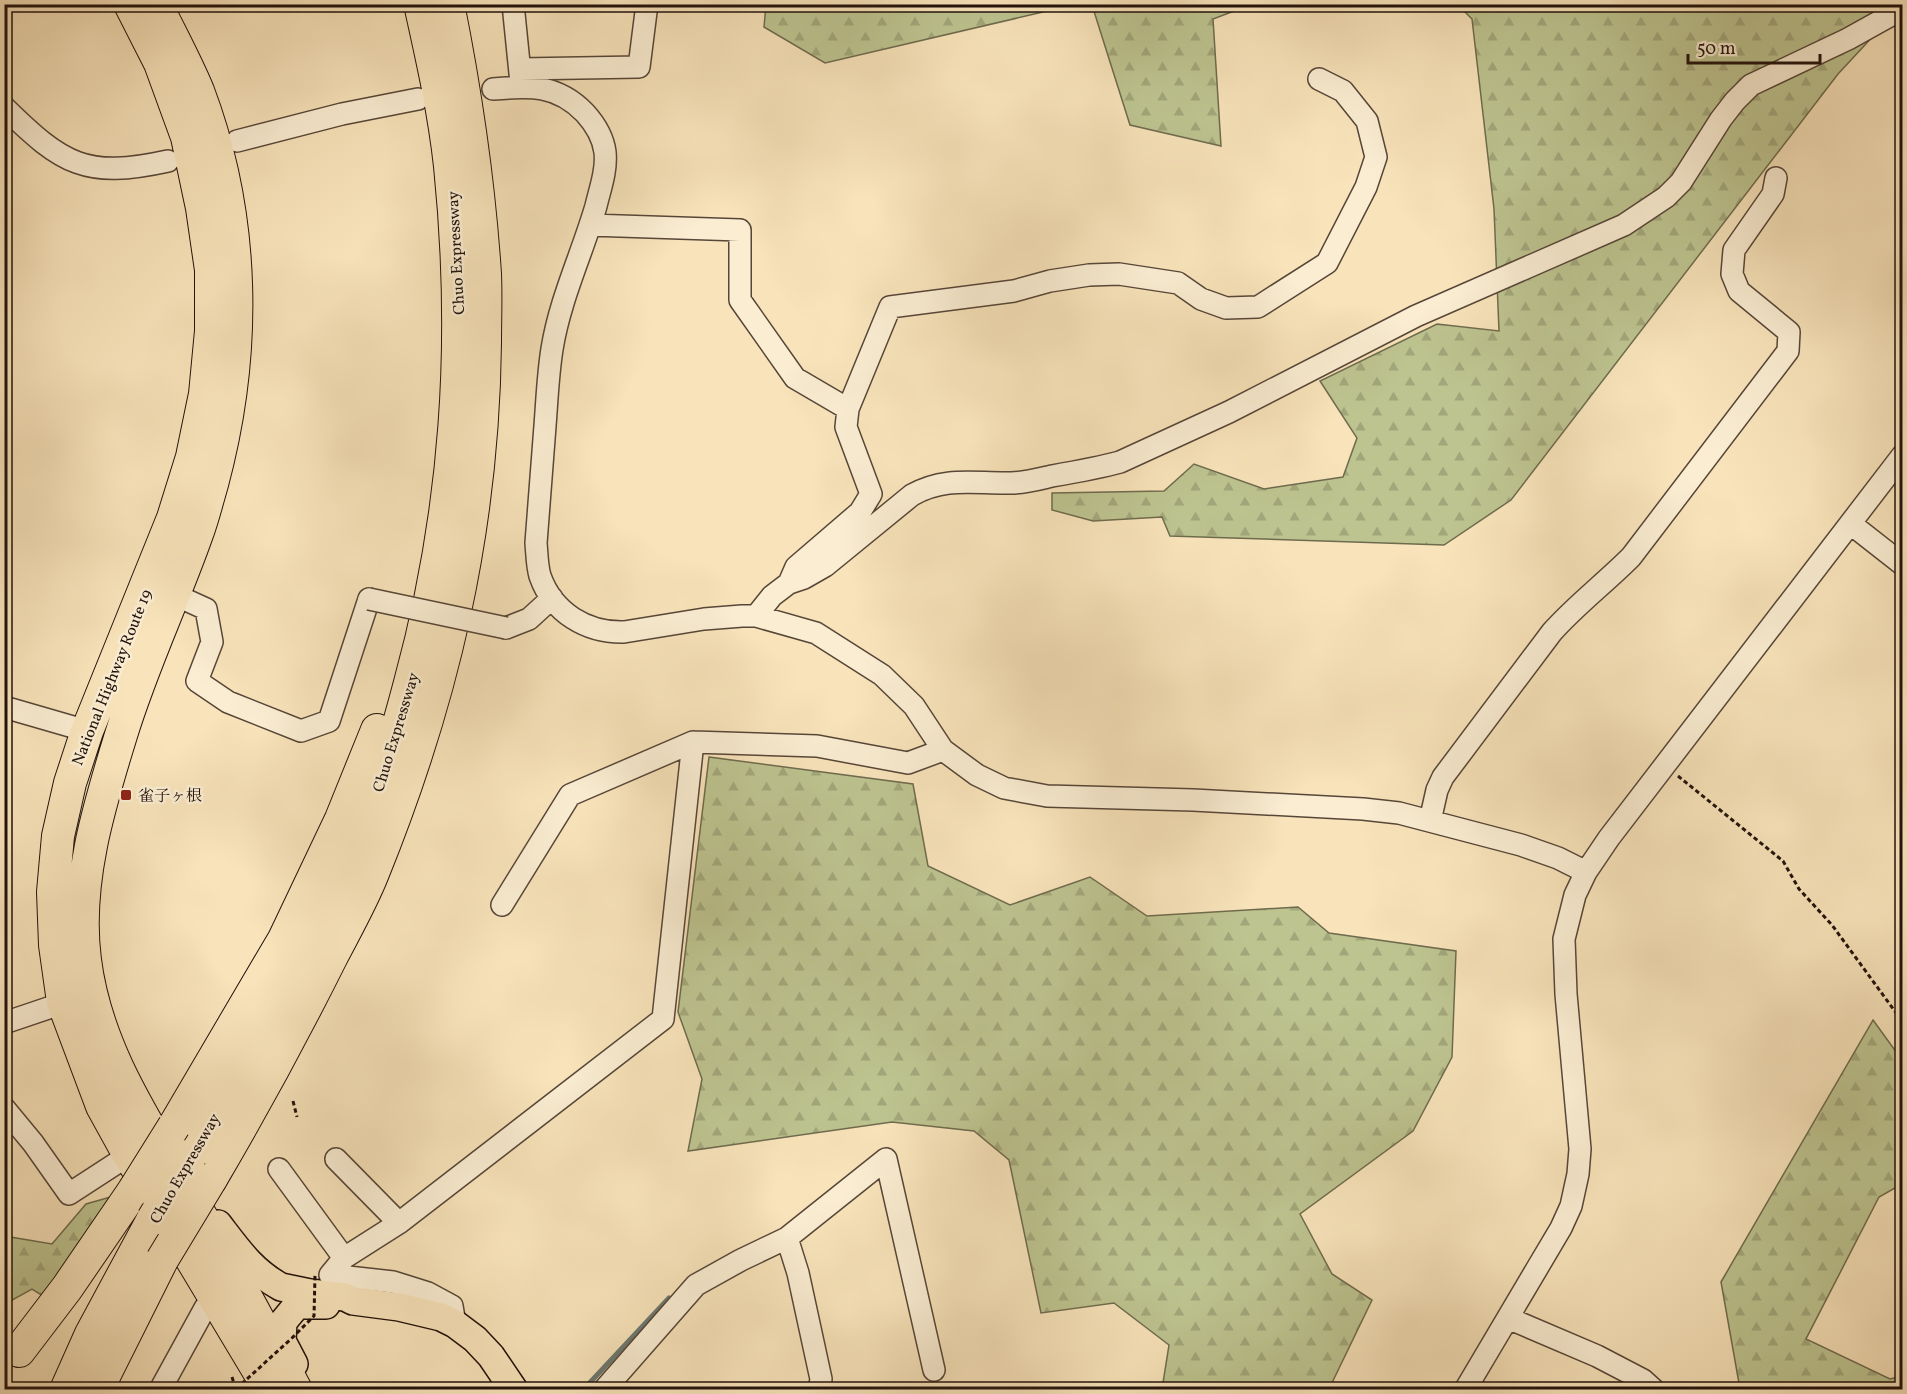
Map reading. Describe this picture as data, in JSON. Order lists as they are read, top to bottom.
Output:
{
  "streets": {
    "highway": ["Chuo Expressway", "National Highway Route 19"]
  },
  "crossings": [
    ["Chuo Expressway", "National Highway Route 19"]
  ],
  "places": {
    "transit": ["雀子ヶ根"]
  },
  "scale_bar": "50 m"
}
